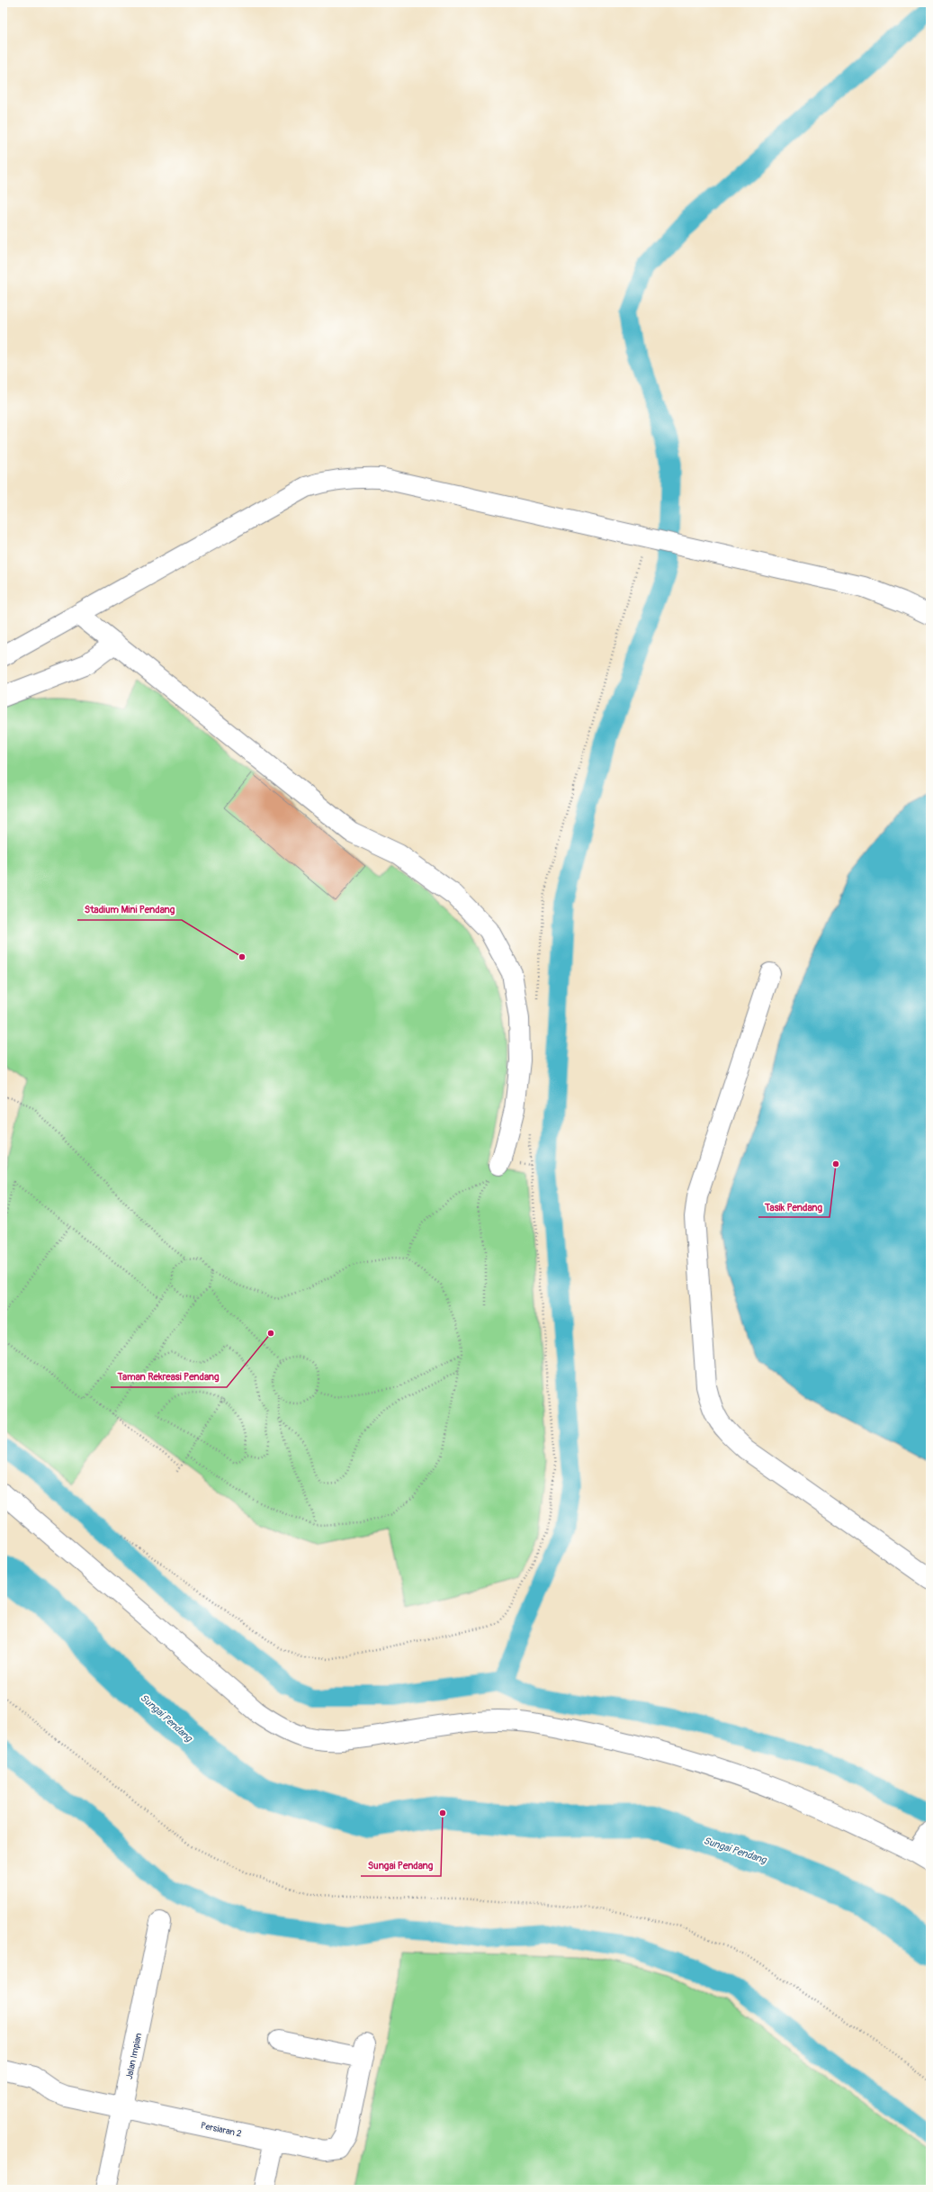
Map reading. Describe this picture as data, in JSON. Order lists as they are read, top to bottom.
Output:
{
  "streets": {
    "street": ["Jalan Impian", "Persiaran 2"]
  },
  "crossings": [
    ["Jalan Impian", "Persiaran 2"]
  ],
  "water": ["Sungai Pendang"],
  "places": [
    "Stadium Mini Pendang",
    "Tasik Pendang",
    "Taman Rekreasi Pendang",
    "Sungai Pendang"
  ]
}
